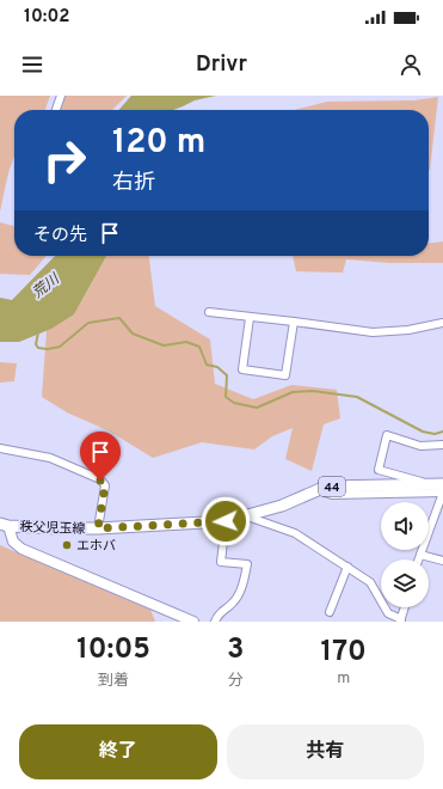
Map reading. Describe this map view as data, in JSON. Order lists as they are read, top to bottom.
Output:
{
  "streets": {
    "main road": ["44", "秩父児玉線"]
  },
  "water": ["荒川"],
  "places": ["エホバ"],
  "page": {
    "status": "10:02",
    "header": "Drivr",
    "turn": ["120 m", "右折"],
    "then": "その先",
    "eta": [
      "10:05",
      "到着",
      "3",
      "分",
      "170",
      "m"
    ],
    "buttons": ["終了", "共有"]
  }
}
